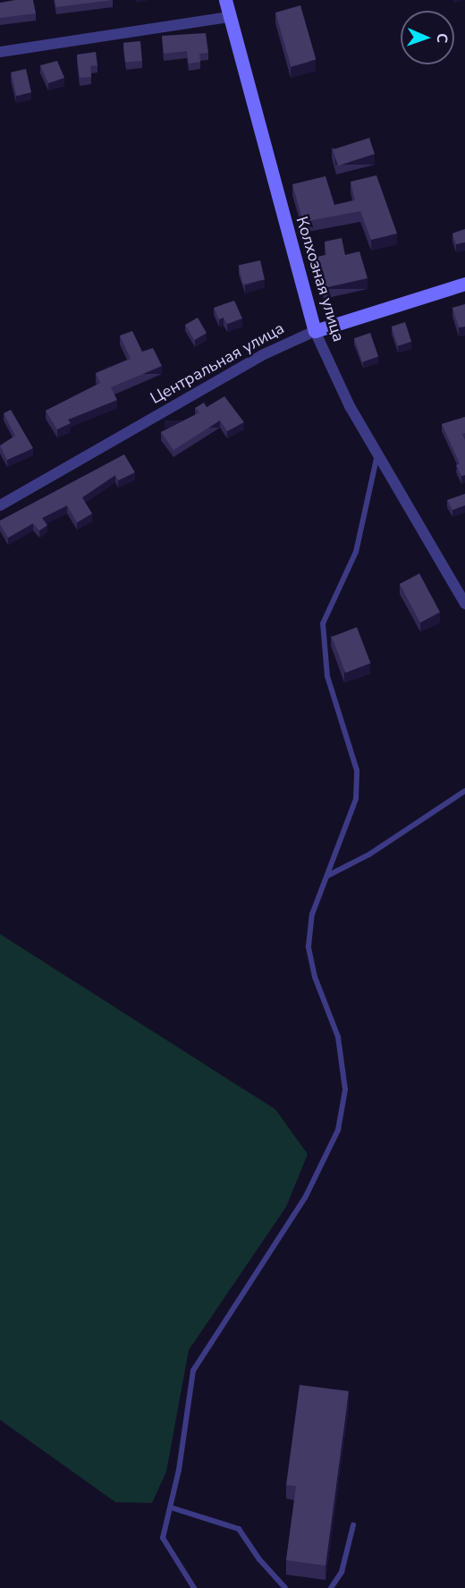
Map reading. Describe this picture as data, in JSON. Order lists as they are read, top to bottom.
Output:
{
  "streets": {
    "street": ["Колхозная улица", "Центральная улица"]
  },
  "crossings": [
    ["Колхозная улица", "Центральная улица"]
  ],
  "north": "right"
}
